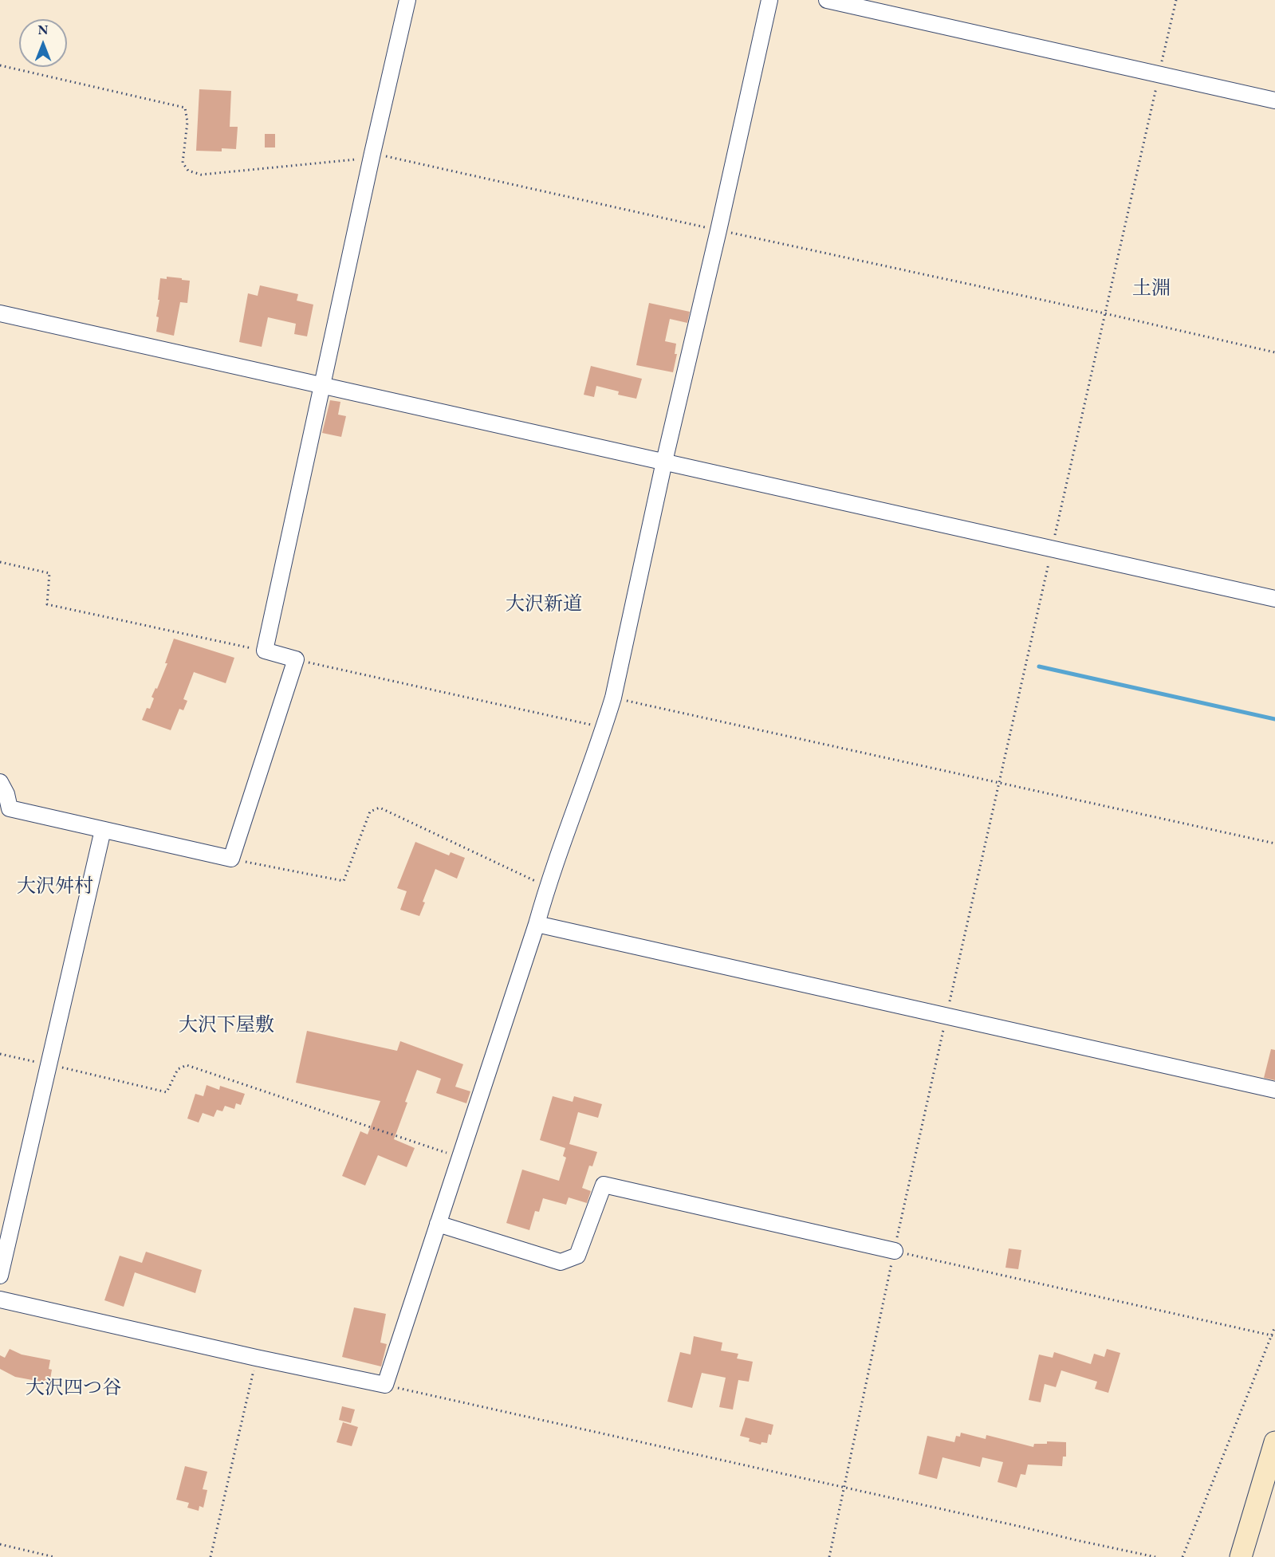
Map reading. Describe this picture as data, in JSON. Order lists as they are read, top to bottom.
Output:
{
  "districts": [
    "土淵",
    "大沢新道",
    "大沢舛村",
    "大沢下屋敷",
    "大沢四つ谷"
  ],
  "north": "top"
}
